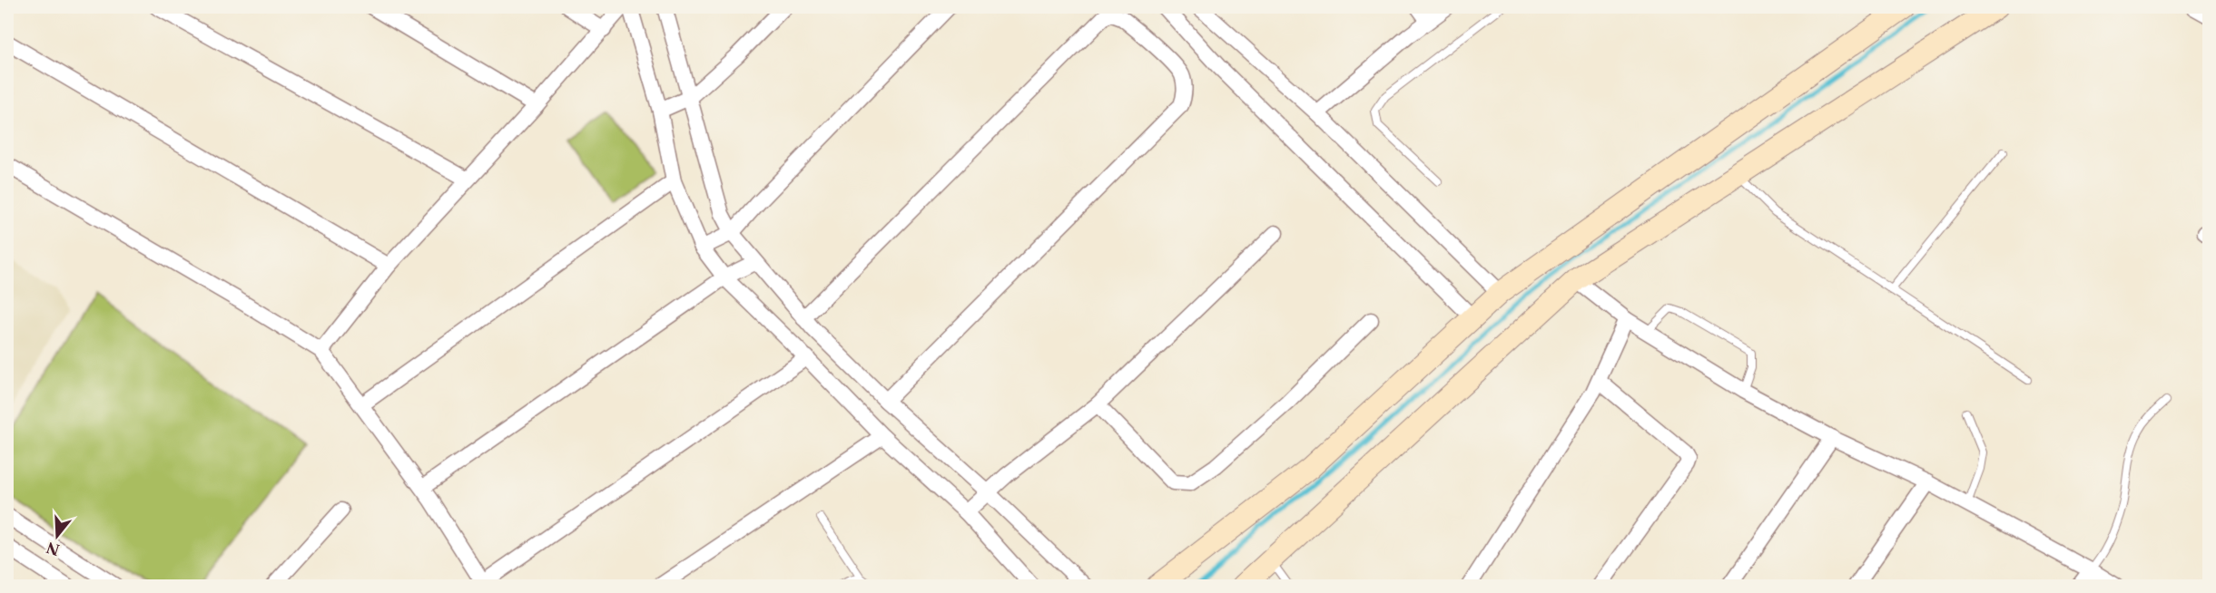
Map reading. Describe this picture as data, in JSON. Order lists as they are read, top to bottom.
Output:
{
  "north": "bottom"
}
